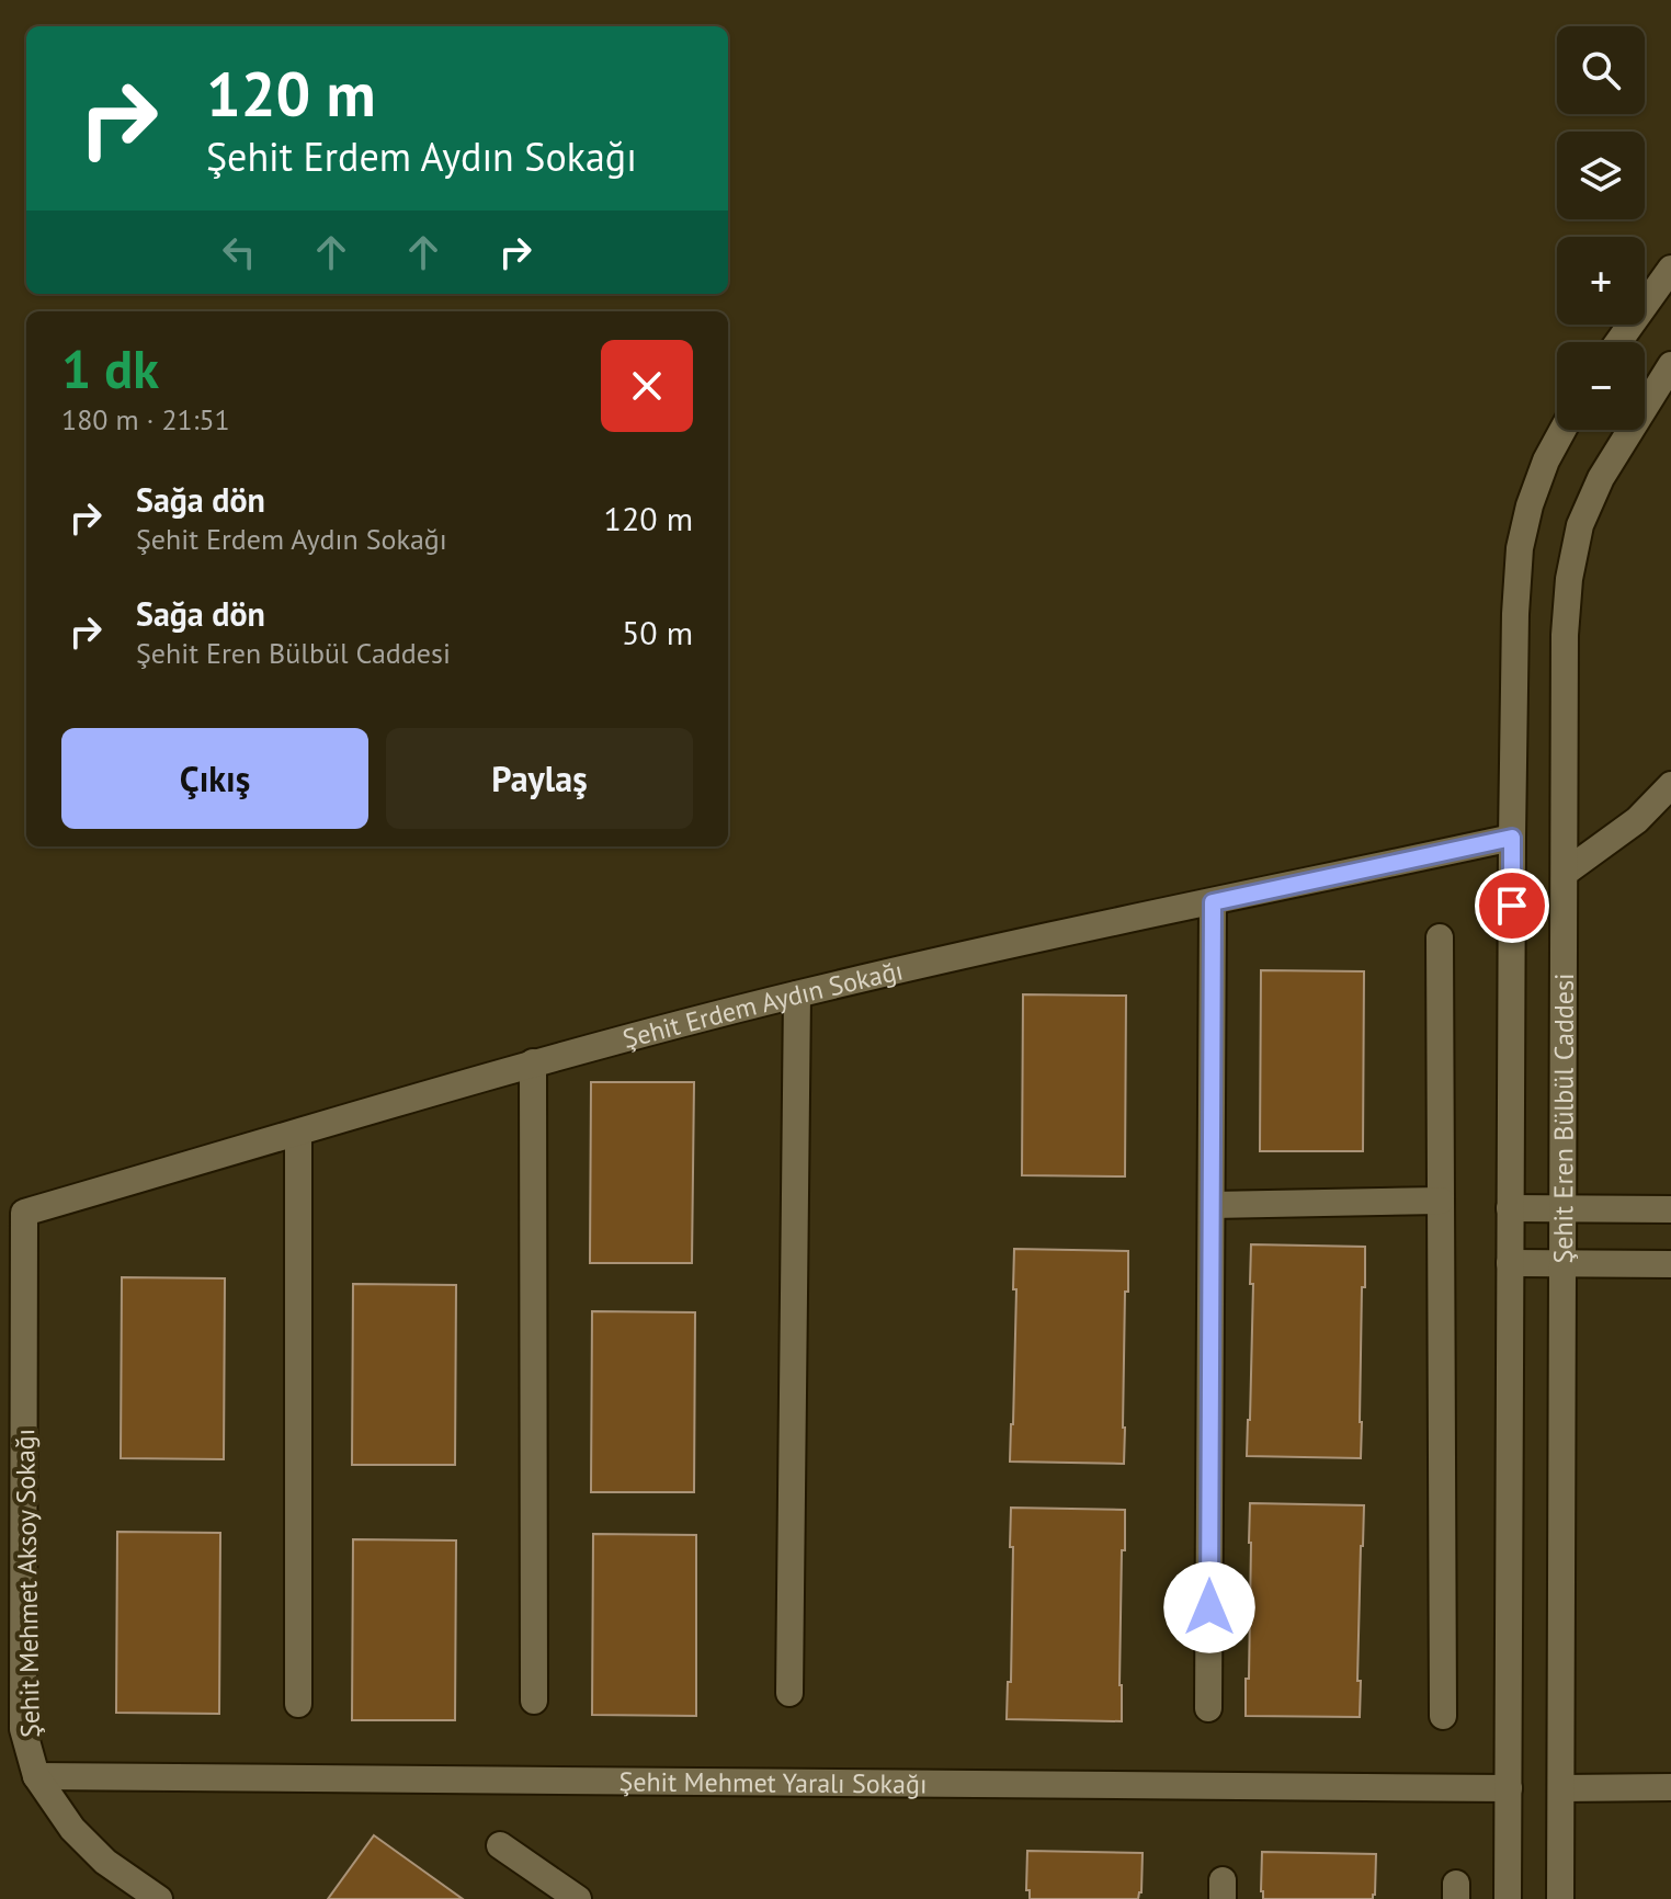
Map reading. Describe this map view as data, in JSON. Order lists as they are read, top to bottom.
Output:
{
  "streets": {
    "street": [
      "Şehit Erdem Aydın Sokağı",
      "Şehit Eren Bülbül Caddesi",
      "Şehit Mehmet Aksoy Sokağı",
      "Şehit Mehmet Yaralı Sokağı"
    ]
  },
  "crossings": [
    ["Şehit Erdem Aydın Sokağı", "Şehit Eren Bülbül Caddesi"],
    ["Şehit Erdem Aydın Sokağı", "Şehit Mehmet Aksoy Sokağı"],
    ["Şehit Eren Bülbül Caddesi", "Şehit Mehmet Yaralı Sokağı"],
    ["Şehit Mehmet Aksoy Sokağı", "Şehit Mehmet Yaralı Sokağı"]
  ],
  "page": {
    "map_buttons": ["+", "−"],
    "turn": ["120 m", "Şehit Erdem Aydın Sokağı"],
    "heading": ["1 dk", "180 m · 21:51"],
    "list": [
      {
        "name": "Sağa dön",
        "note": "Şehit Erdem Aydın Sokağı",
        "value": "120 m"
      },
      {
        "name": "Sağa dön",
        "note": "Şehit Eren Bülbül Caddesi",
        "value": "50 m"
      }
    ],
    "buttons": ["Çıkış", "Paylaş"]
  }
}
